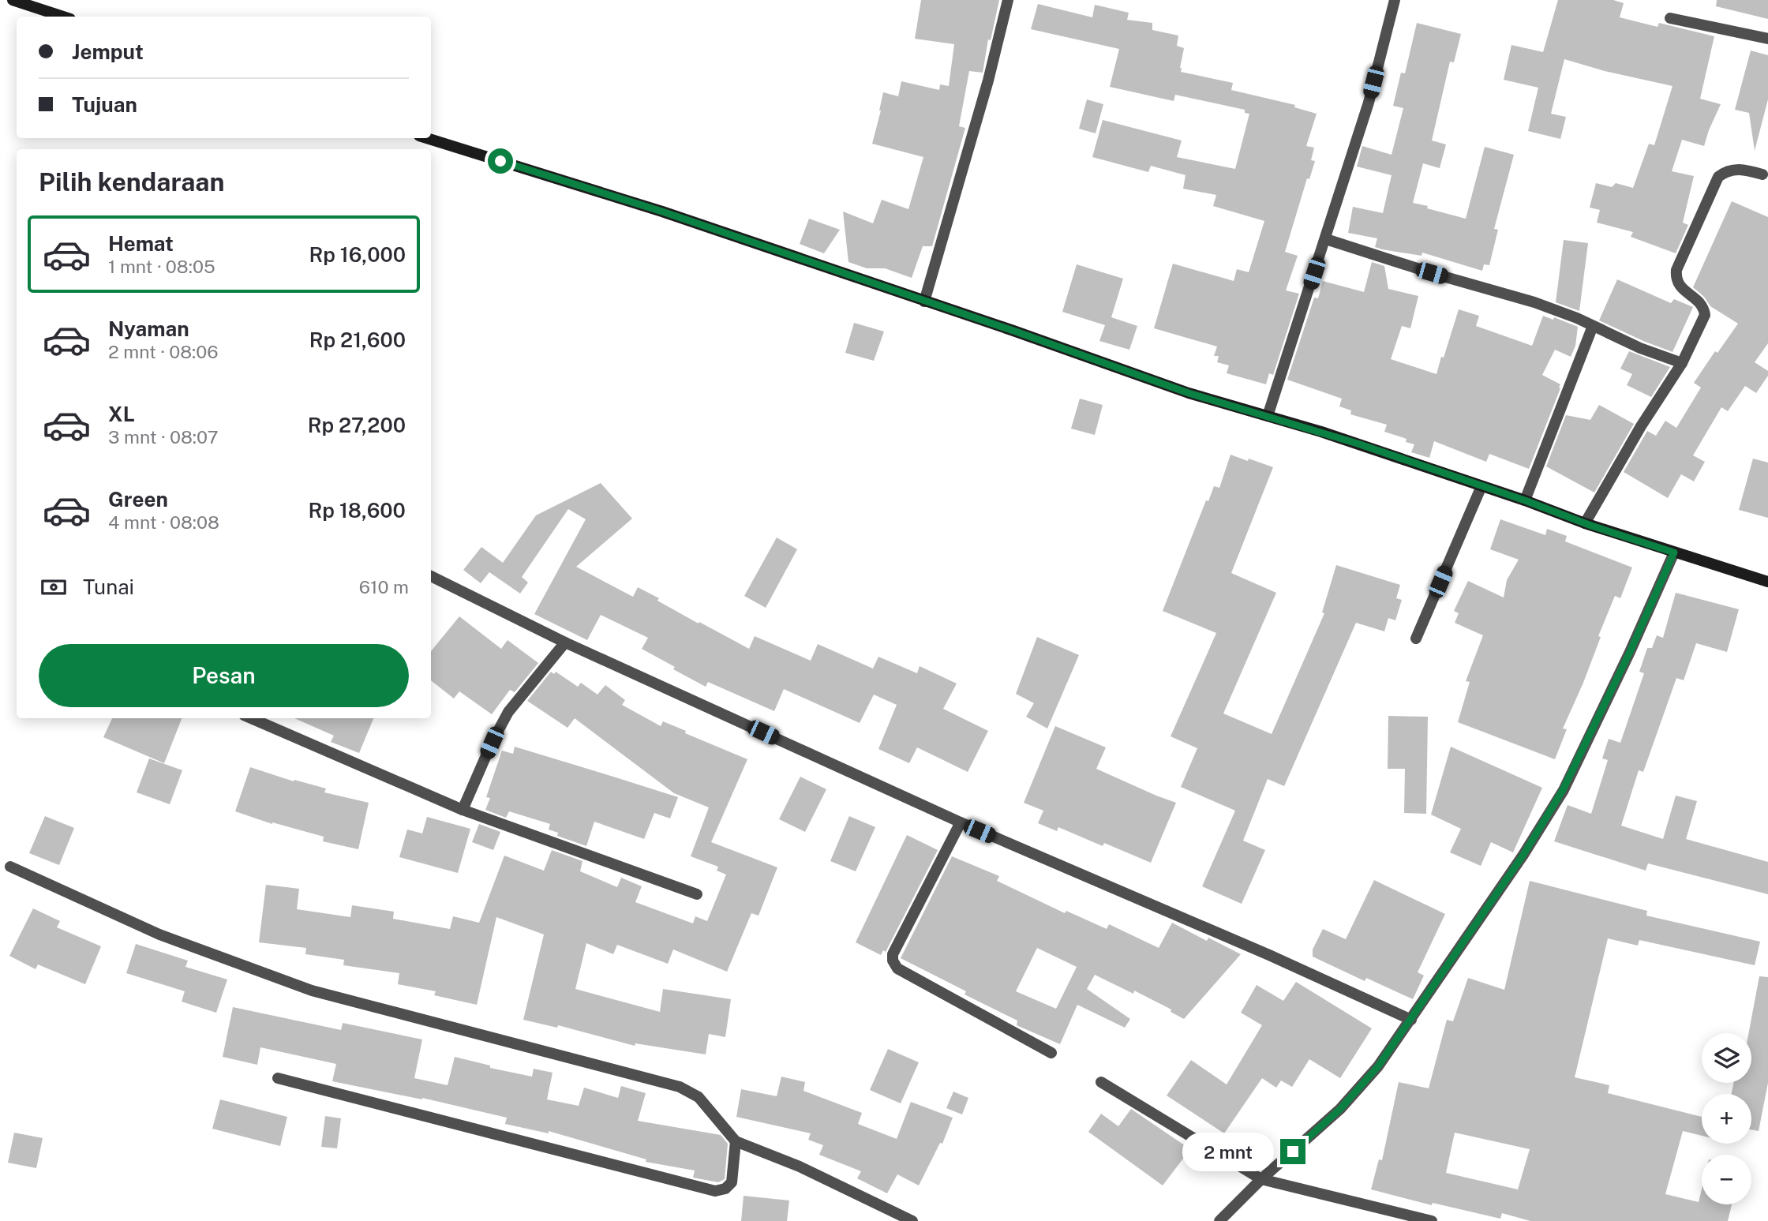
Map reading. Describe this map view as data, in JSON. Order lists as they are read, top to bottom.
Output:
{
  "page": {
    "banner": ["Jemput", "Tujuan"],
    "heading": "Pilih kendaraan",
    "list": [
      {
        "name": "Hemat",
        "note": "1 mnt · 08:05",
        "value": "Rp 16,000"
      },
      {
        "name": "Nyaman",
        "note": "2 mnt · 08:06",
        "value": "Rp 21,600"
      },
      {
        "name": "XL",
        "note": "3 mnt · 08:07",
        "value": "Rp 27,200"
      },
      {
        "name": "Green",
        "note": "4 mnt · 08:08",
        "value": "Rp 18,600"
      }
    ],
    "pay": ["Tunai", "610 m"],
    "buttons": "Pesan",
    "map_buttons": ["+", "−"],
    "bubble": "2 mnt"
  }
}
